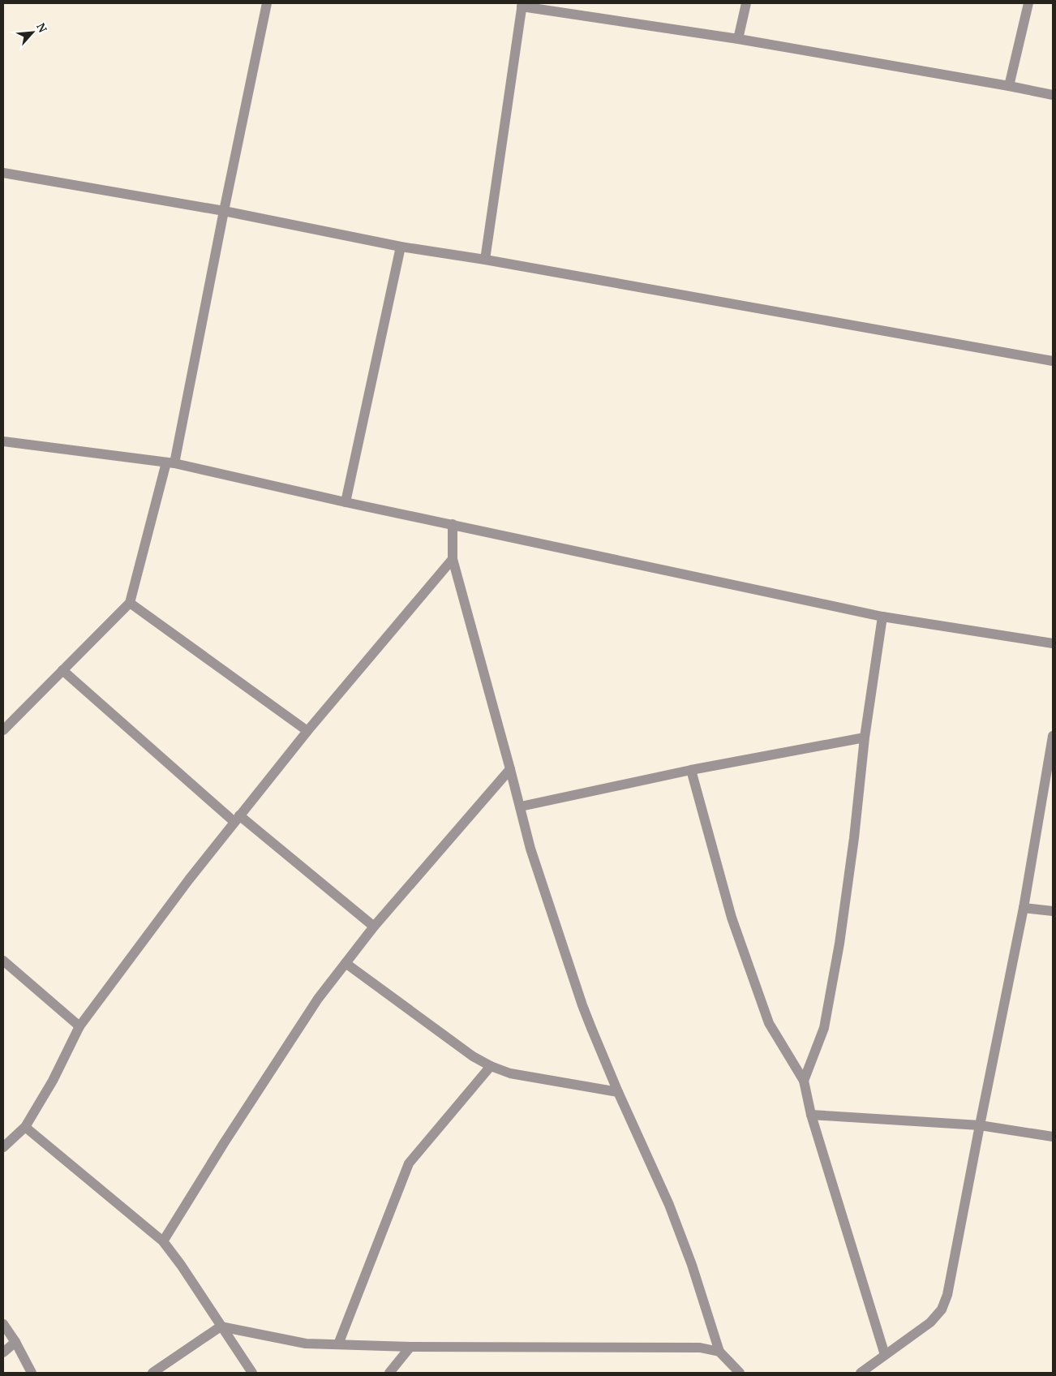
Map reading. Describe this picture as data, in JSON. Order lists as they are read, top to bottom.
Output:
{
  "north": "top right"
}
